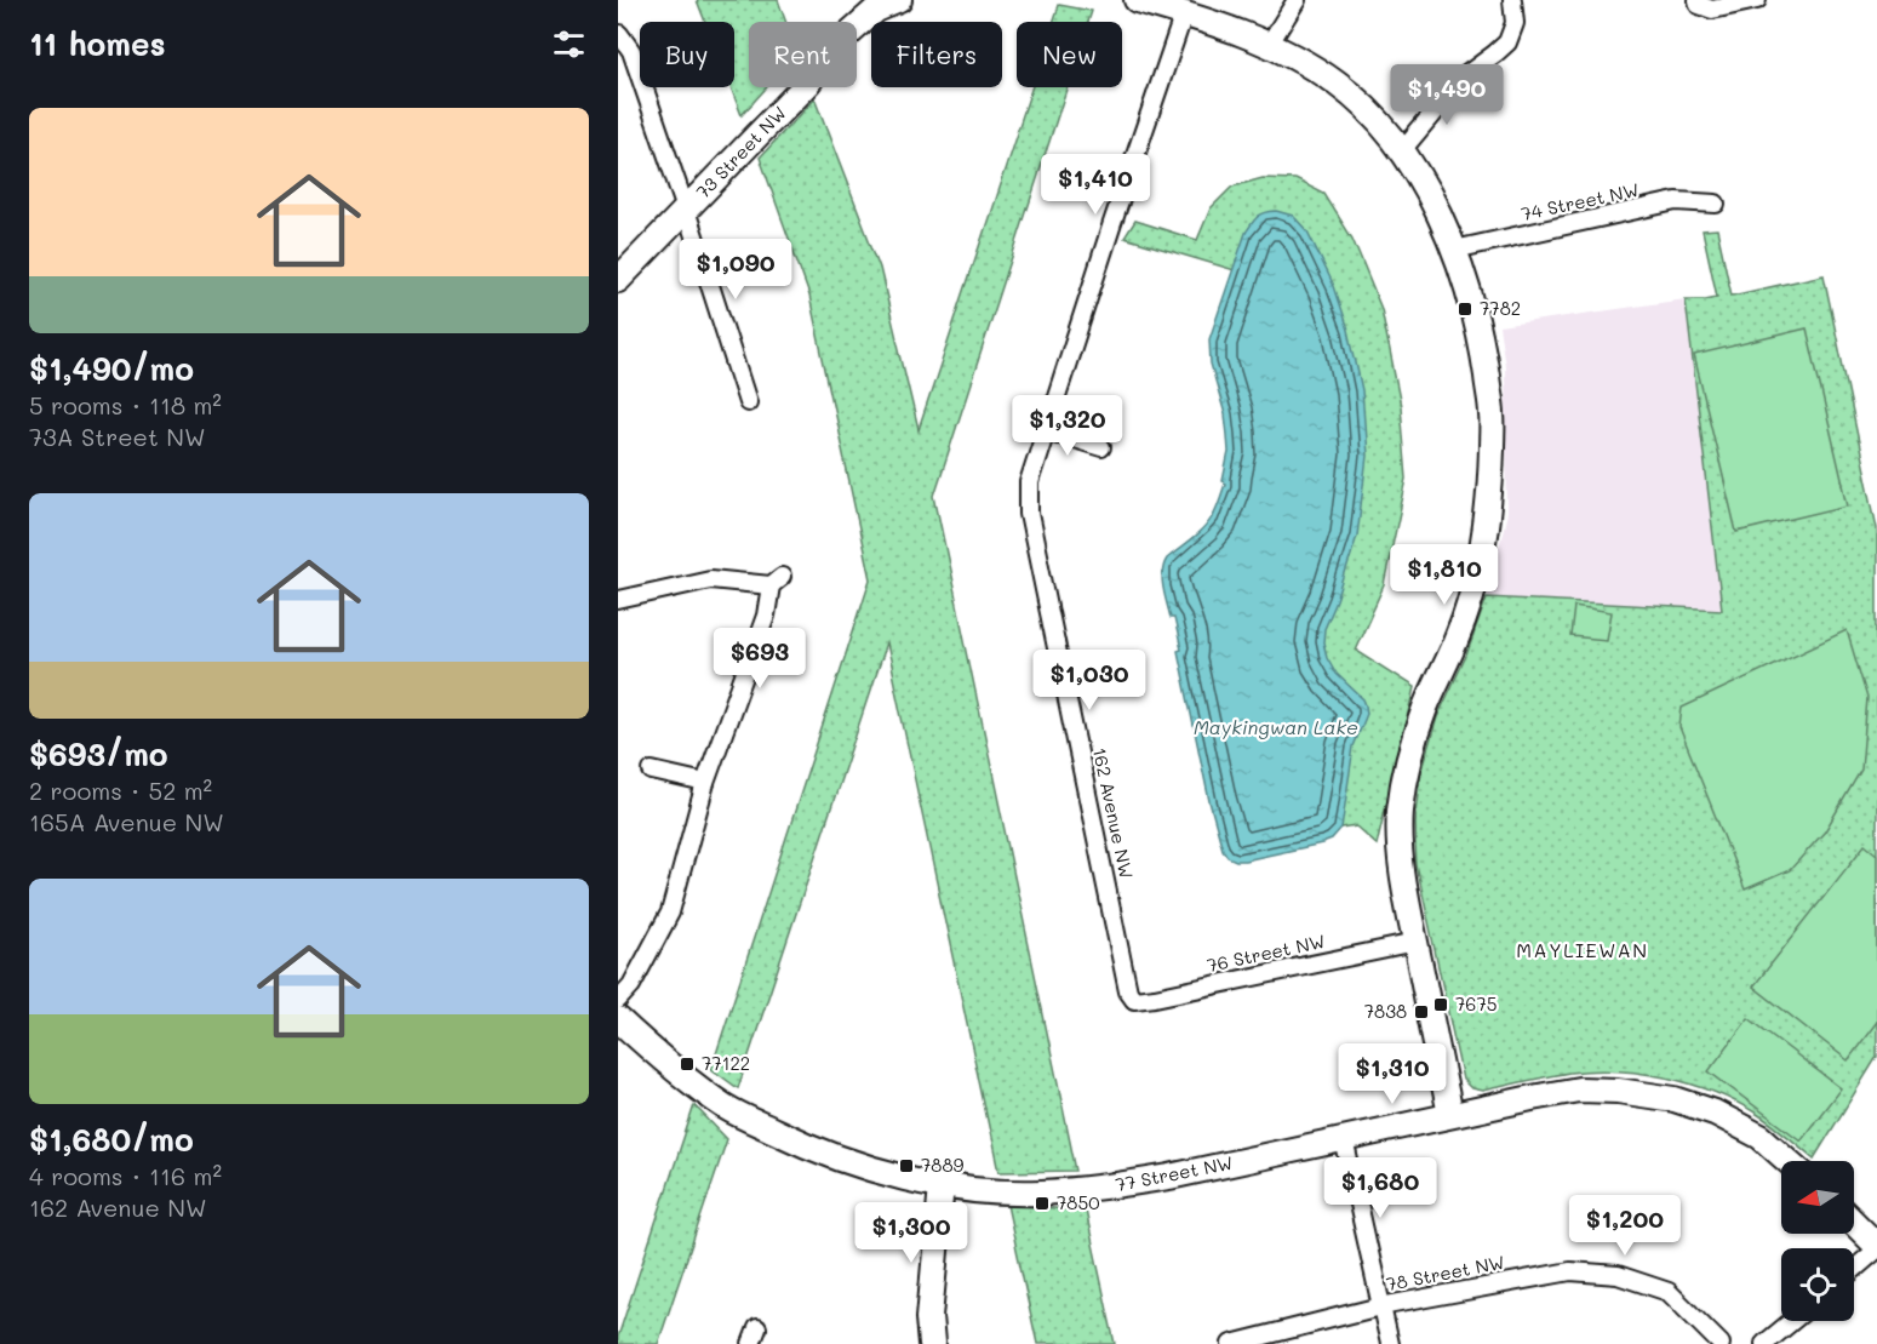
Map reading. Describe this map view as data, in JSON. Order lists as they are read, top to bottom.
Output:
{
  "streets": {
    "street": [
      "73 Street NW",
      "74 Street NW",
      "162 Avenue NW",
      "76 Street NW",
      "77 Street NW",
      "78 Street NW"
    ]
  },
  "crossings": [
    ["162 Avenue NW", "76 Street NW"]
  ],
  "districts": ["MAYLIEWAN"],
  "water": ["Maykingwan Lake"],
  "places": {
    "transit": [
      "7782",
      "7675",
      "7838",
      "77122",
      "7889",
      "7850"
    ]
  },
  "north": "left",
  "page": {
    "heading": "11 homes",
    "chip": [
      "Buy",
      "Rent",
      "Filters",
      "New"
    ],
    "price": [
      "$1,490",
      "$1,410",
      "$1,090",
      "$1,320",
      "$1,810",
      "$693",
      "$1,030",
      "$1,310",
      "$1,680",
      "$1,200",
      "$1,300"
    ],
    "list": [
      {
        "name": "$1,490/mo",
        "note": "5 rooms · 118 m² · 73A Street NW"
      },
      {
        "name": "$693/mo",
        "note": "2 rooms · 52 m² · 165A Avenue NW"
      },
      {
        "name": "$1,680/mo",
        "note": "4 rooms · 116 m² · 162 Avenue NW"
      }
    ]
  }
}
